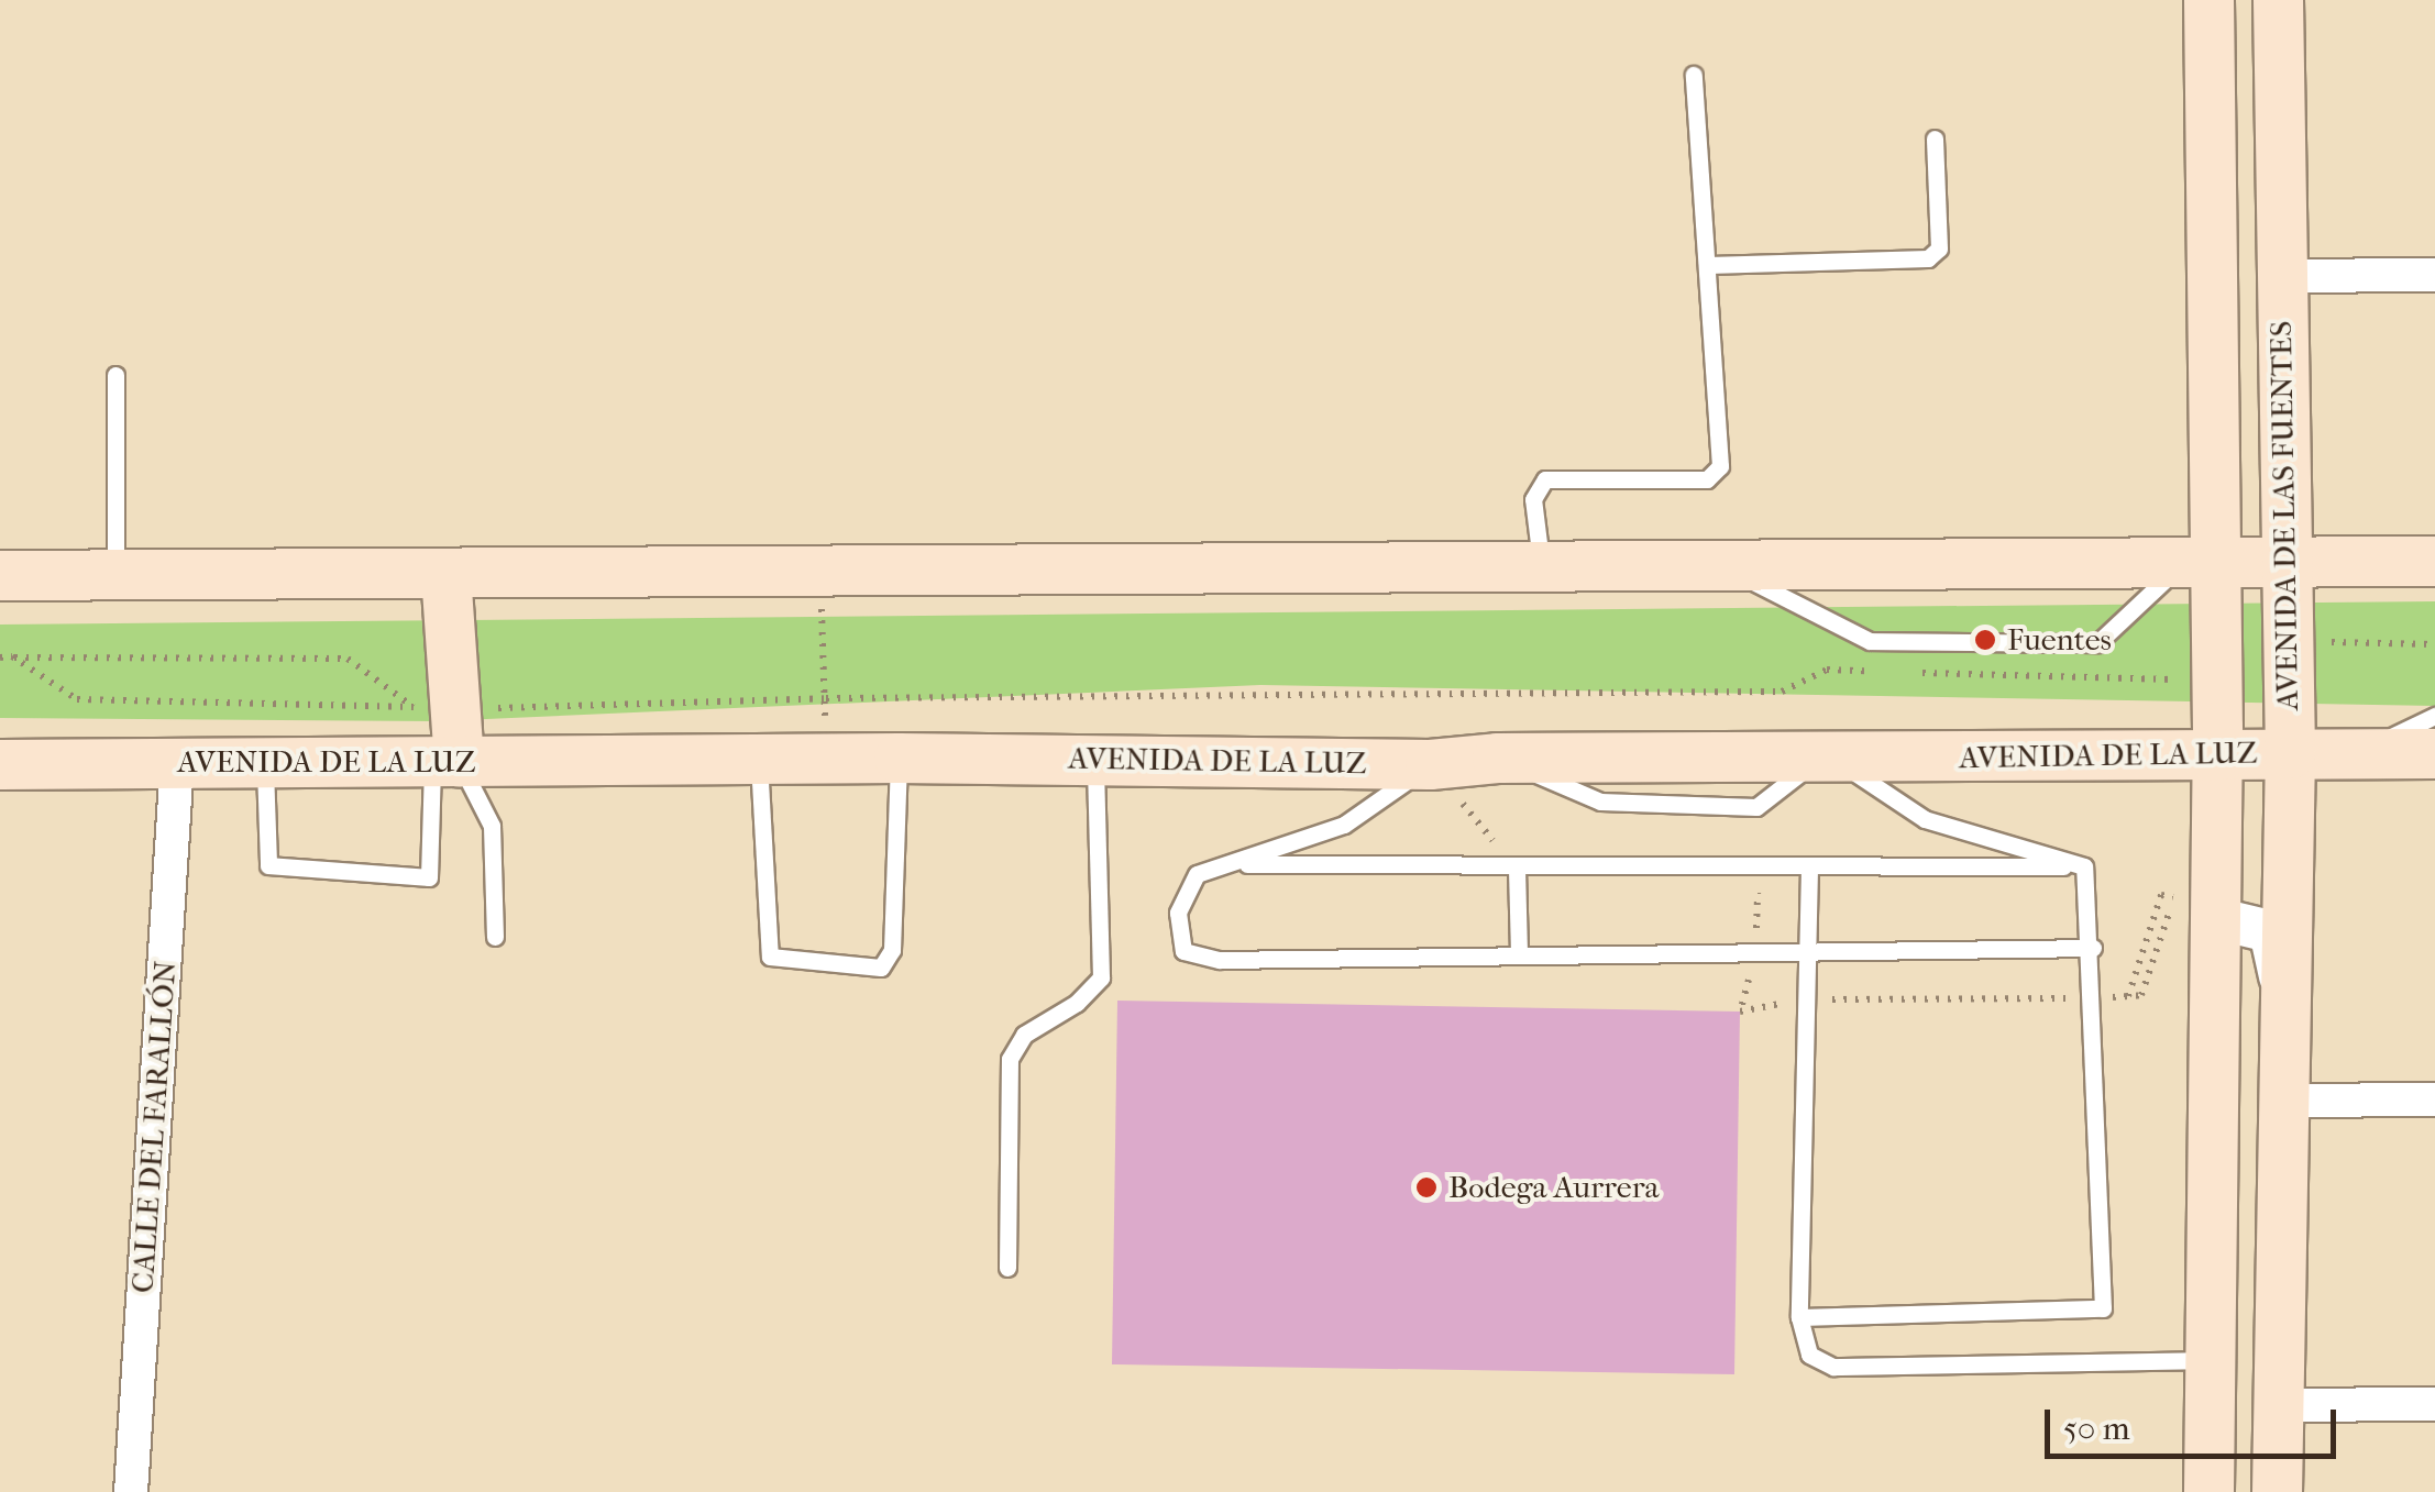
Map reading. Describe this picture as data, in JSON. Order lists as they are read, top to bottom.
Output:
{
  "streets": {
    "main road": ["AVENIDA DE LAS FUENTES", "AVENIDA DE LA LUZ"],
    "street": ["CALLE DEL FARALLÓN"]
  },
  "crossings": [
    ["AVENIDA DE LAS FUENTES", "AVENIDA DE LA LUZ"],
    ["AVENIDA DE LA LUZ", "CALLE DEL FARALLÓN"]
  ],
  "places": ["Fuentes", "Bodega Aurrera"],
  "scale_bar": "50 m"
}
